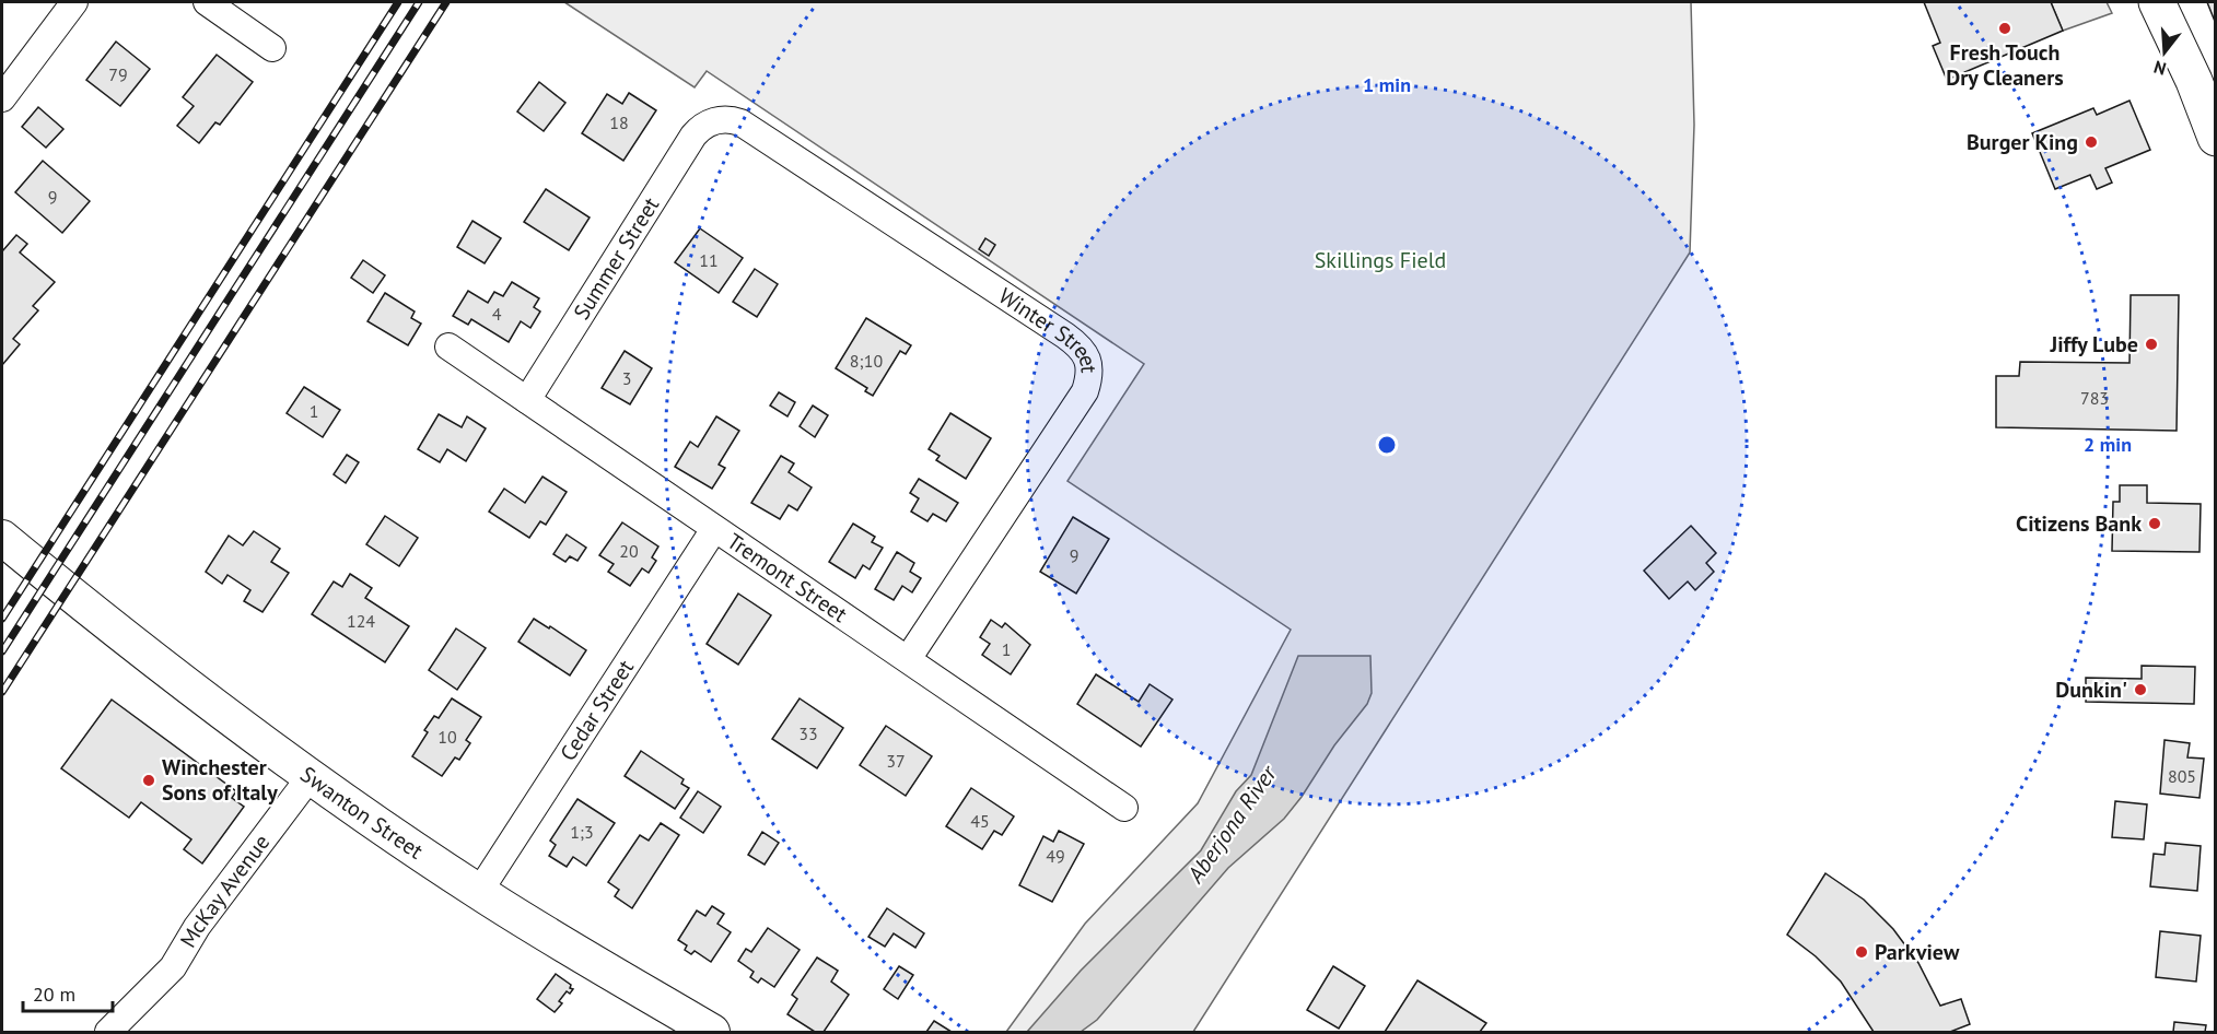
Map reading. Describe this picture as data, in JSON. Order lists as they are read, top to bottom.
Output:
{
  "streets": {
    "street": [
      "Summer Street",
      "Winter Street",
      "Tremont Street",
      "Cedar Street",
      "Swanton Street",
      "McKay Avenue"
    ]
  },
  "crossings": [
    ["Summer Street", "Winter Street"],
    ["Summer Street", "Tremont Street"],
    ["Winter Street", "Tremont Street"],
    ["Tremont Street", "Cedar Street"],
    ["Cedar Street", "Swanton Street"],
    ["Swanton Street", "McKay Avenue"]
  ],
  "water": ["Aberjona River"],
  "parks": ["Skillings Field"],
  "places": [
    "Fresh Touch Dry Cleaners",
    "Burger King",
    "Jiffy Lube",
    "Citizens Bank",
    "Dunkin'",
    "Winchester Sons of Italy",
    "Parkview"
  ],
  "house_numbers": [
    "79",
    "18",
    "9",
    "11",
    "4",
    "8;10",
    "3",
    "783",
    "1",
    "20",
    "9",
    "124",
    "1",
    "33",
    "10",
    "37",
    "805",
    "45",
    "1;3",
    "49"
  ],
  "scale_bar": "20 m",
  "north": "bottom",
  "rings": ["1 min", "2 min"]
}
